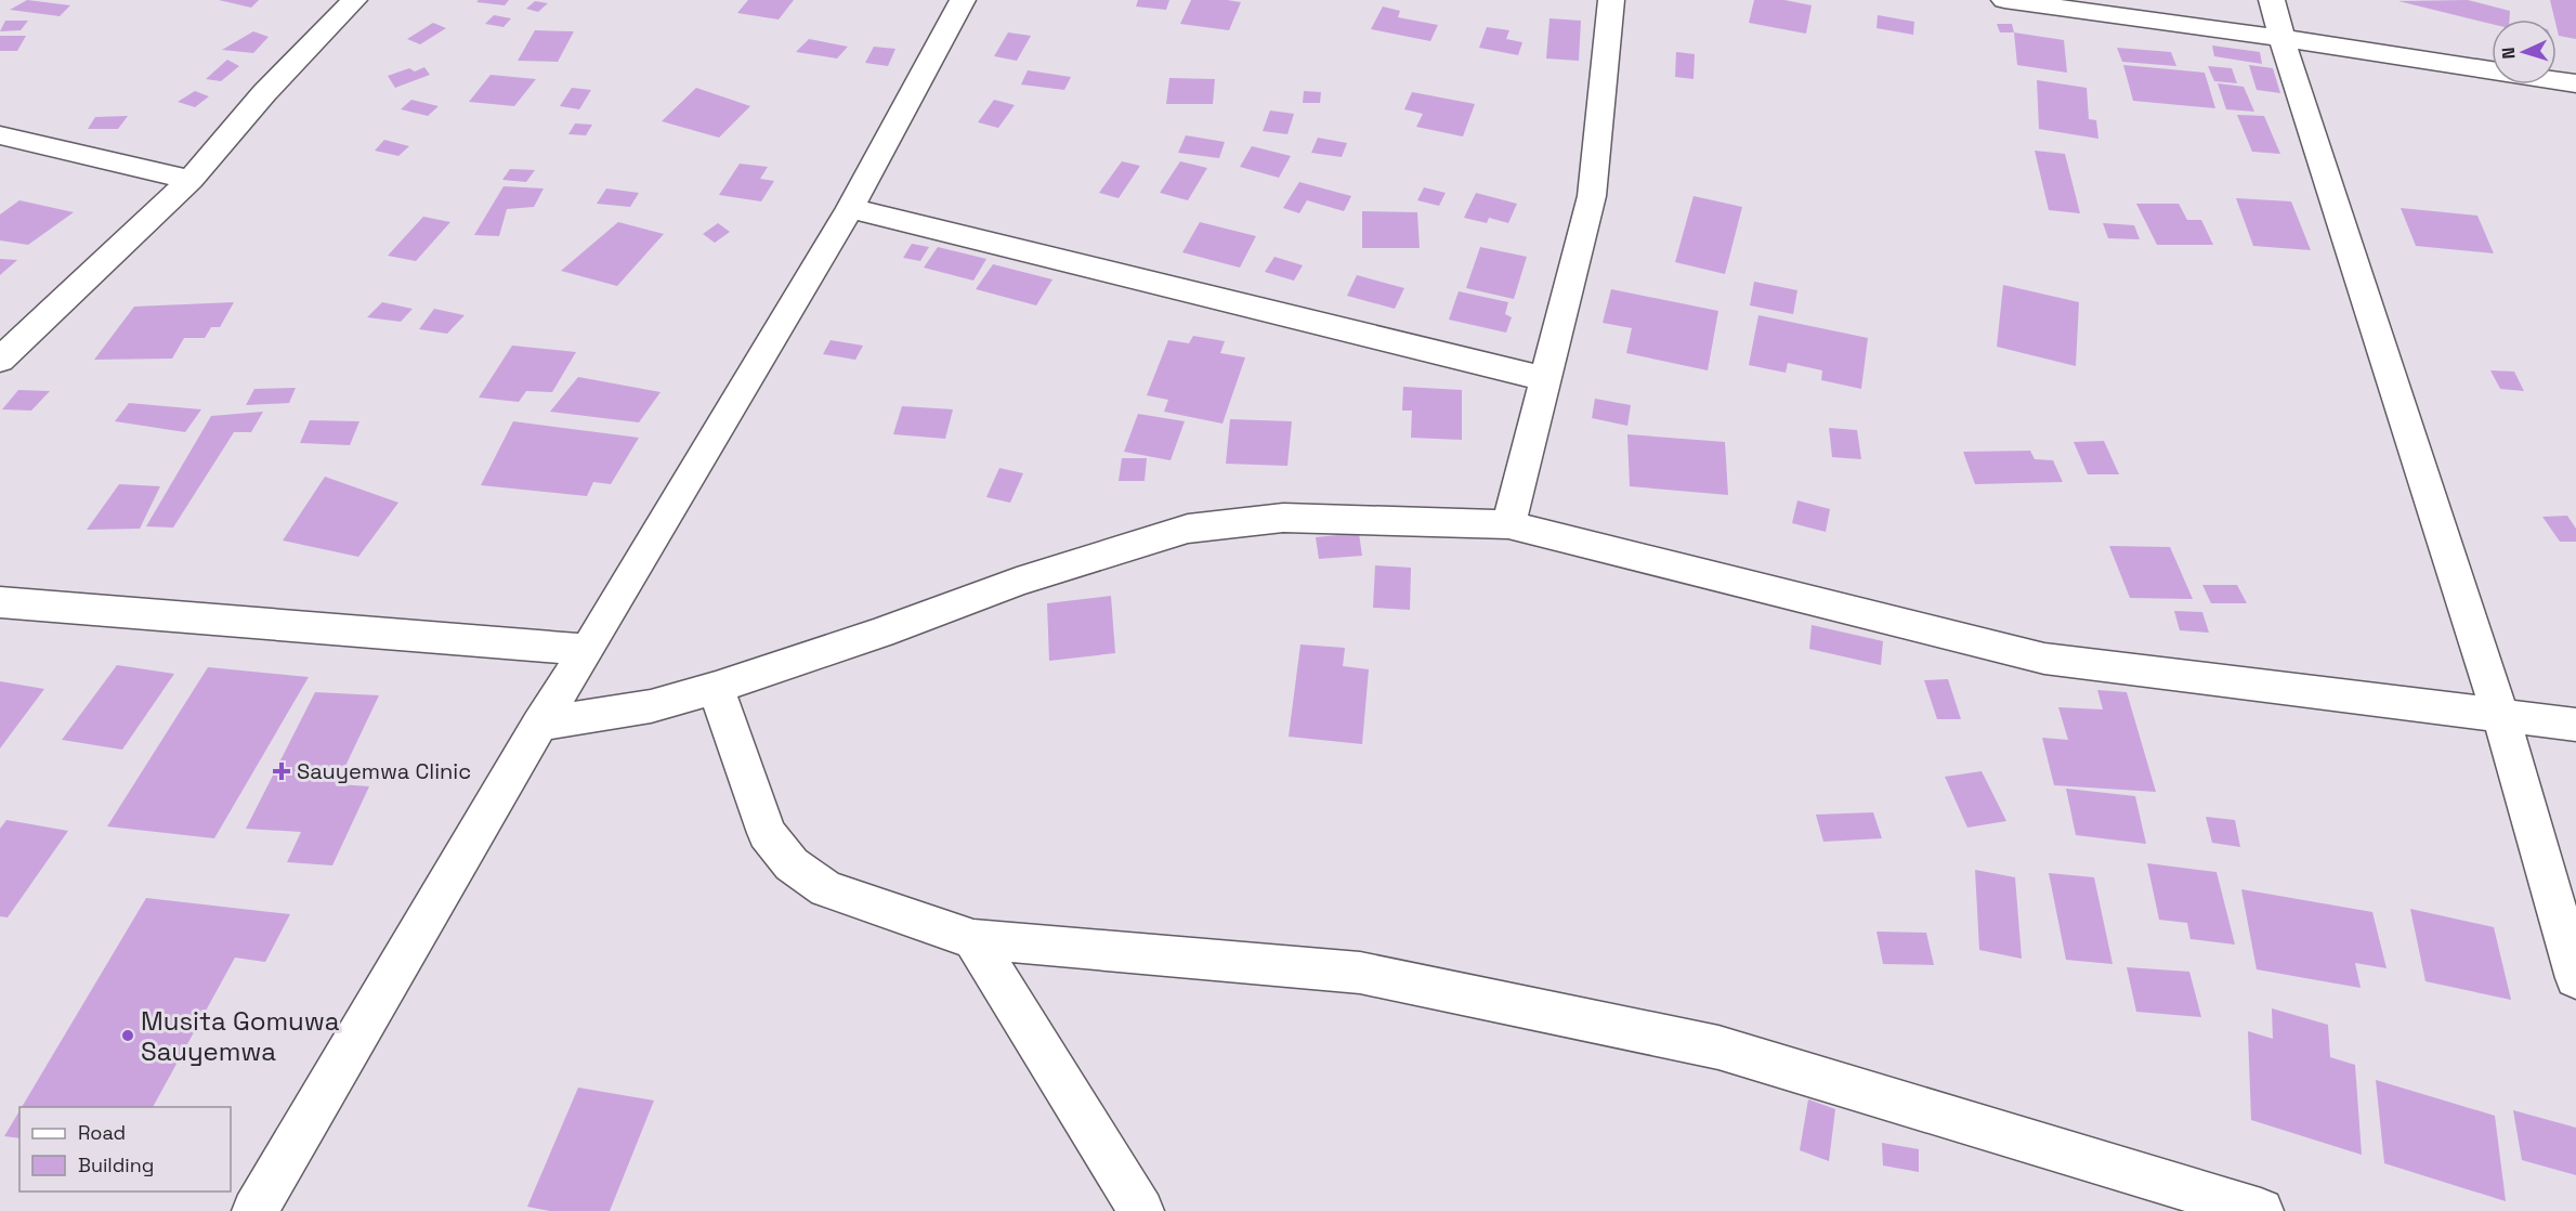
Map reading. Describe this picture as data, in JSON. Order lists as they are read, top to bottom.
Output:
{
  "places": {
    "health": ["Sauyemwa Clinic"],
    "other": ["Musita Gomuwa Sauyemwa"]
  },
  "legend": ["Road", "Building"],
  "north": "left"
}
